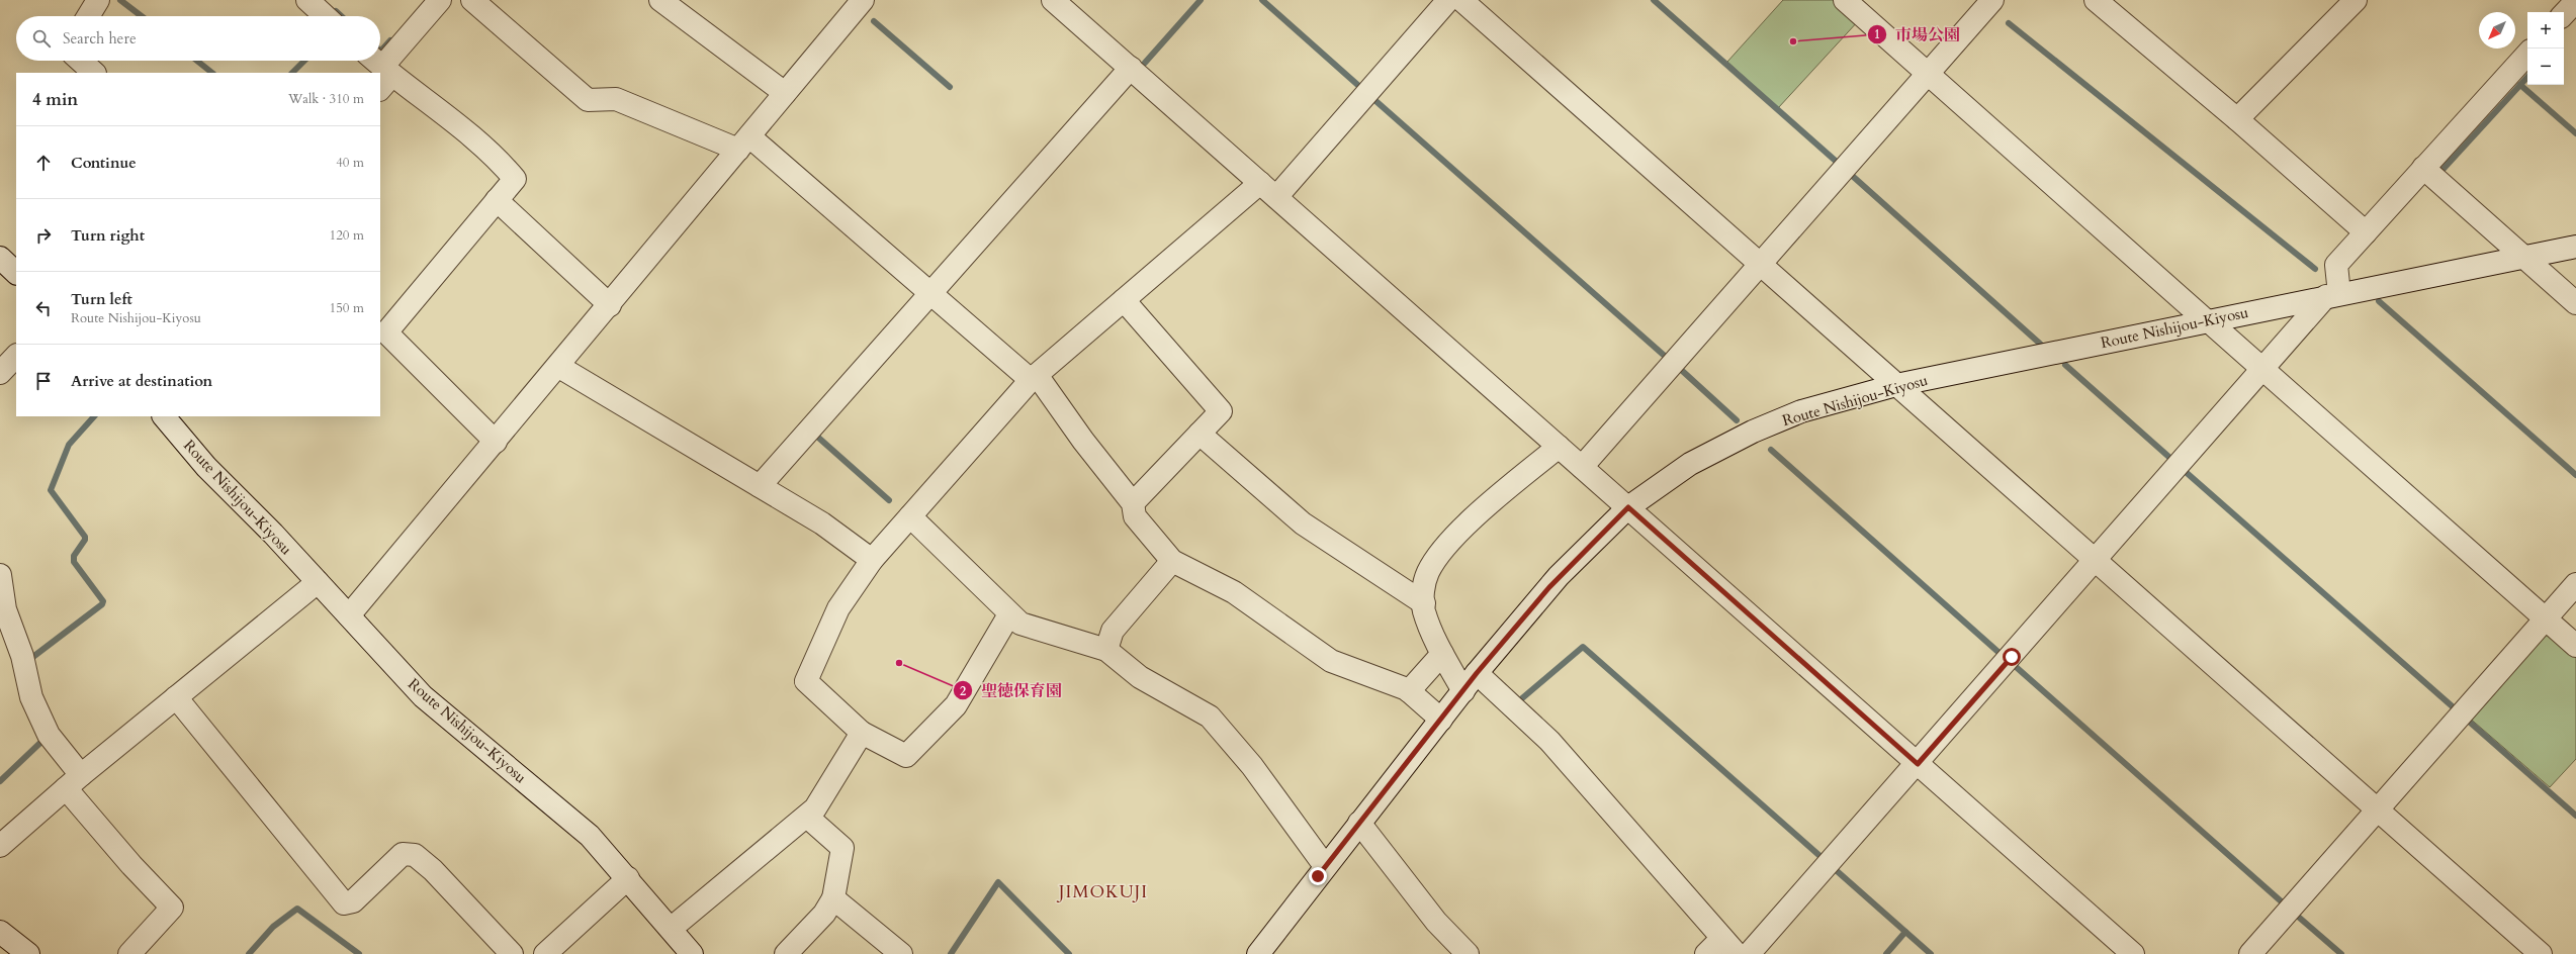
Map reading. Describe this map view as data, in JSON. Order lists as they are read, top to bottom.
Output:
{
  "streets": {
    "street": ["Route Nishijou-Kiyosu"]
  },
  "districts": ["JIMOKUJI"],
  "places": ["市場公園", "聖徳保育園"],
  "north": "bottom left",
  "page": {
    "map_buttons": ["+", "−"],
    "search": "Search here",
    "heading": ["4 min", "Walk · 310 m"],
    "list": [
      ["Continue", "40 m"],
      ["Turn right", "120 m"],
      ["Turn left", "Route Nishijou-Kiyosu", "150 m"],
      "Arrive at destination"
    ]
  }
}
